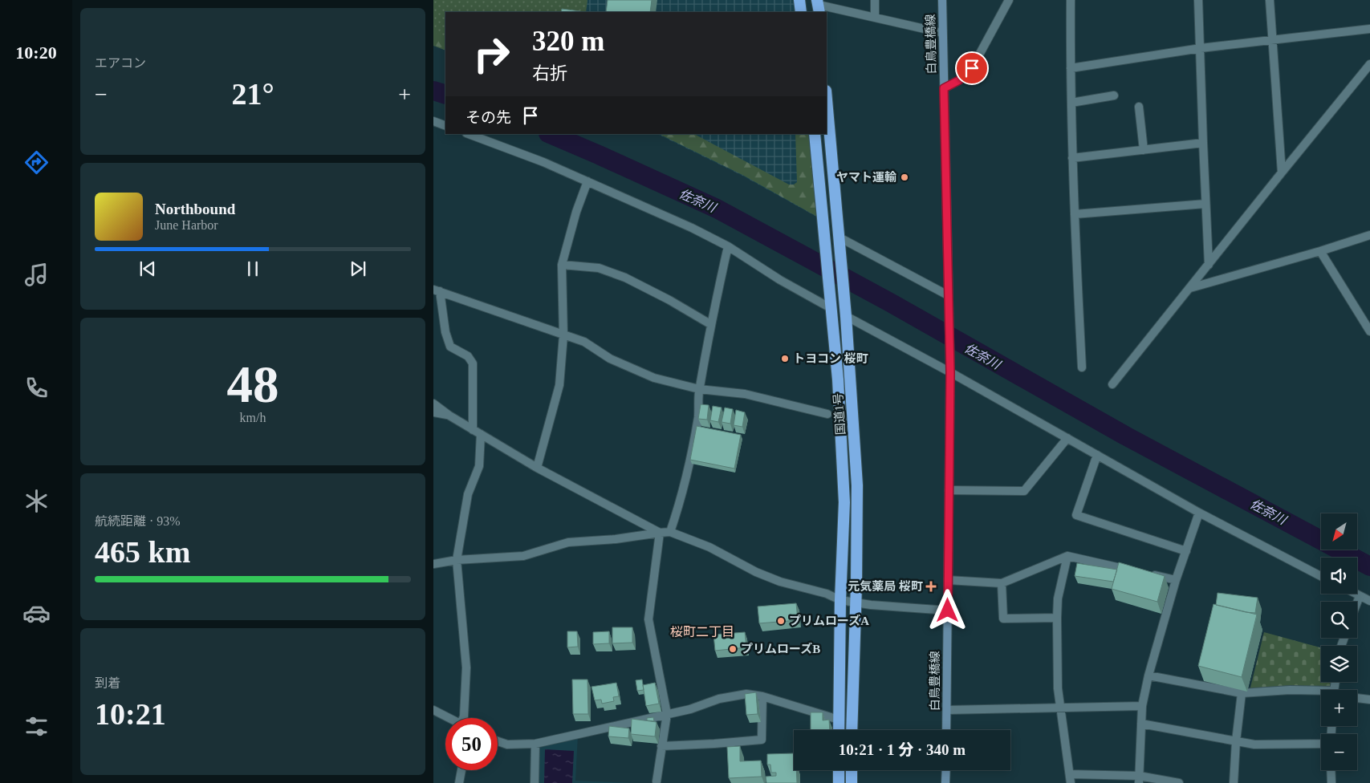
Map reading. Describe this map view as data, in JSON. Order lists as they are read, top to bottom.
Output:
{
  "streets": {
    "highway": ["国道1号"],
    "main road": ["白鳥豊橋線"]
  },
  "districts": ["桜町二丁目"],
  "water": ["佐奈川"],
  "places": {
    "other": [
      "ヤマト運輸",
      "トヨコン 桜町",
      "プリムローズA",
      "プリムローズB"
    ],
    "health": ["元気薬局 桜町"]
  },
  "north": "bottom left",
  "page": {
    "tabs": "10:20",
    "tile": [
      "エアコン",
      ["48", "km/h"],
      ["航続距離 · 93%", "465 km"],
      ["到着", "10:21"]
    ],
    "turn": ["320 m", "右折"],
    "heat": ["−", "21°", "+"],
    "then": "その先",
    "song": ["Northbound", "June Harbor"],
    "map_buttons": ["+", "−"],
    "limit": "50",
    "trip": "10:21 · 1 分 · 340 m"
  }
}
